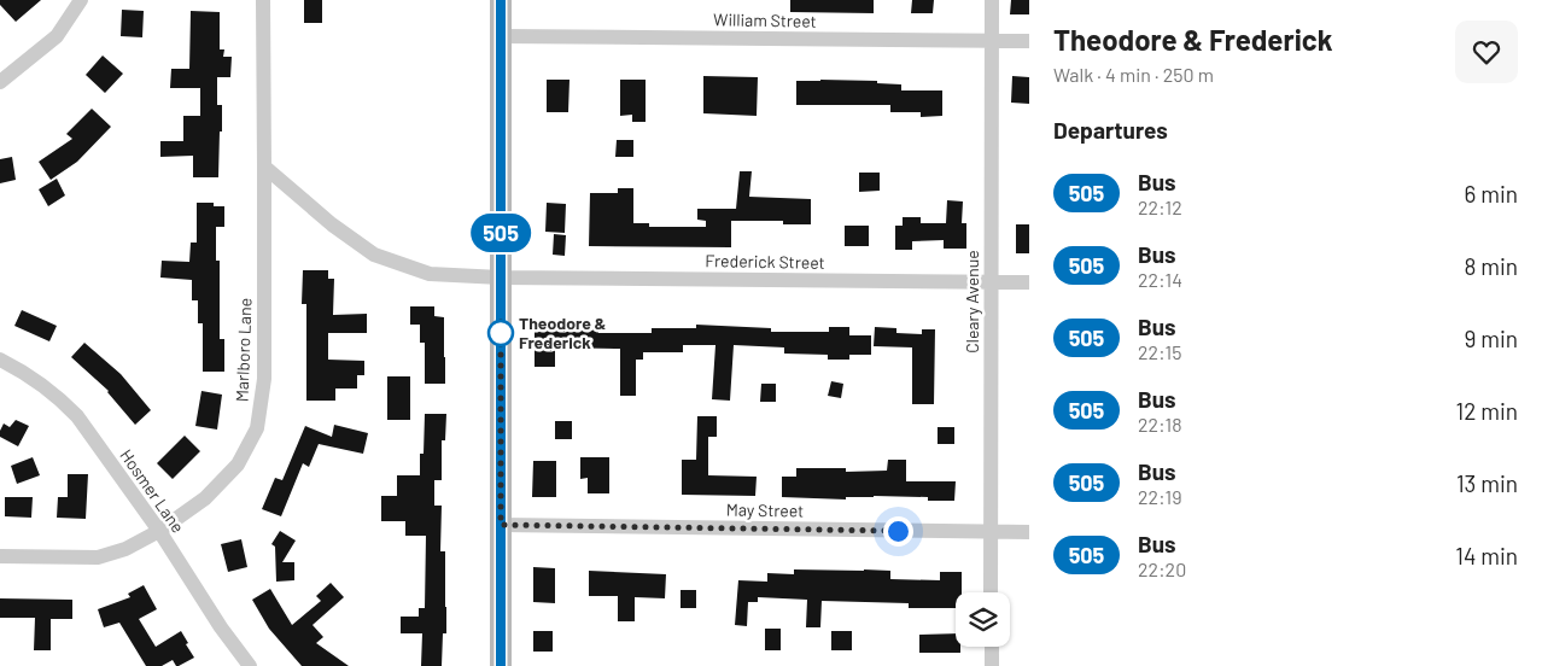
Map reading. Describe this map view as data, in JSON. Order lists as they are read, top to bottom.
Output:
{
  "streets": {
    "street": [
      "William Street",
      "Frederick Street",
      "Cleary Avenue",
      "Marlboro Lane",
      "Hosmer Lane",
      "May Street"
    ]
  },
  "crossings": [
    ["William Street", "Cleary Avenue"],
    ["Frederick Street", "Cleary Avenue"],
    ["Frederick Street", "Marlboro Lane"],
    ["Cleary Avenue", "May Street"],
    ["Marlboro Lane", "Hosmer Lane"]
  ],
  "places": ["Theodore & Frederick"],
  "lines": ["bus line 505"],
  "page": {
    "on_map": "505",
    "heading": [
      ["Theodore & Frederick", "Walk · 4 min · 250 m"],
      "Departures"
    ],
    "list": [
      {
        "mark": "505",
        "name": "Bus",
        "note": "22:12",
        "value": "6 min"
      },
      {
        "mark": "505",
        "name": "Bus",
        "note": "22:14",
        "value": "8 min"
      },
      {
        "mark": "505",
        "name": "Bus",
        "note": "22:15",
        "value": "9 min"
      },
      {
        "mark": "505",
        "name": "Bus",
        "note": "22:18",
        "value": "12 min"
      },
      {
        "mark": "505",
        "name": "Bus",
        "note": "22:19",
        "value": "13 min"
      },
      {
        "mark": "505",
        "name": "Bus",
        "note": "22:20",
        "value": "14 min"
      }
    ]
  }
}
